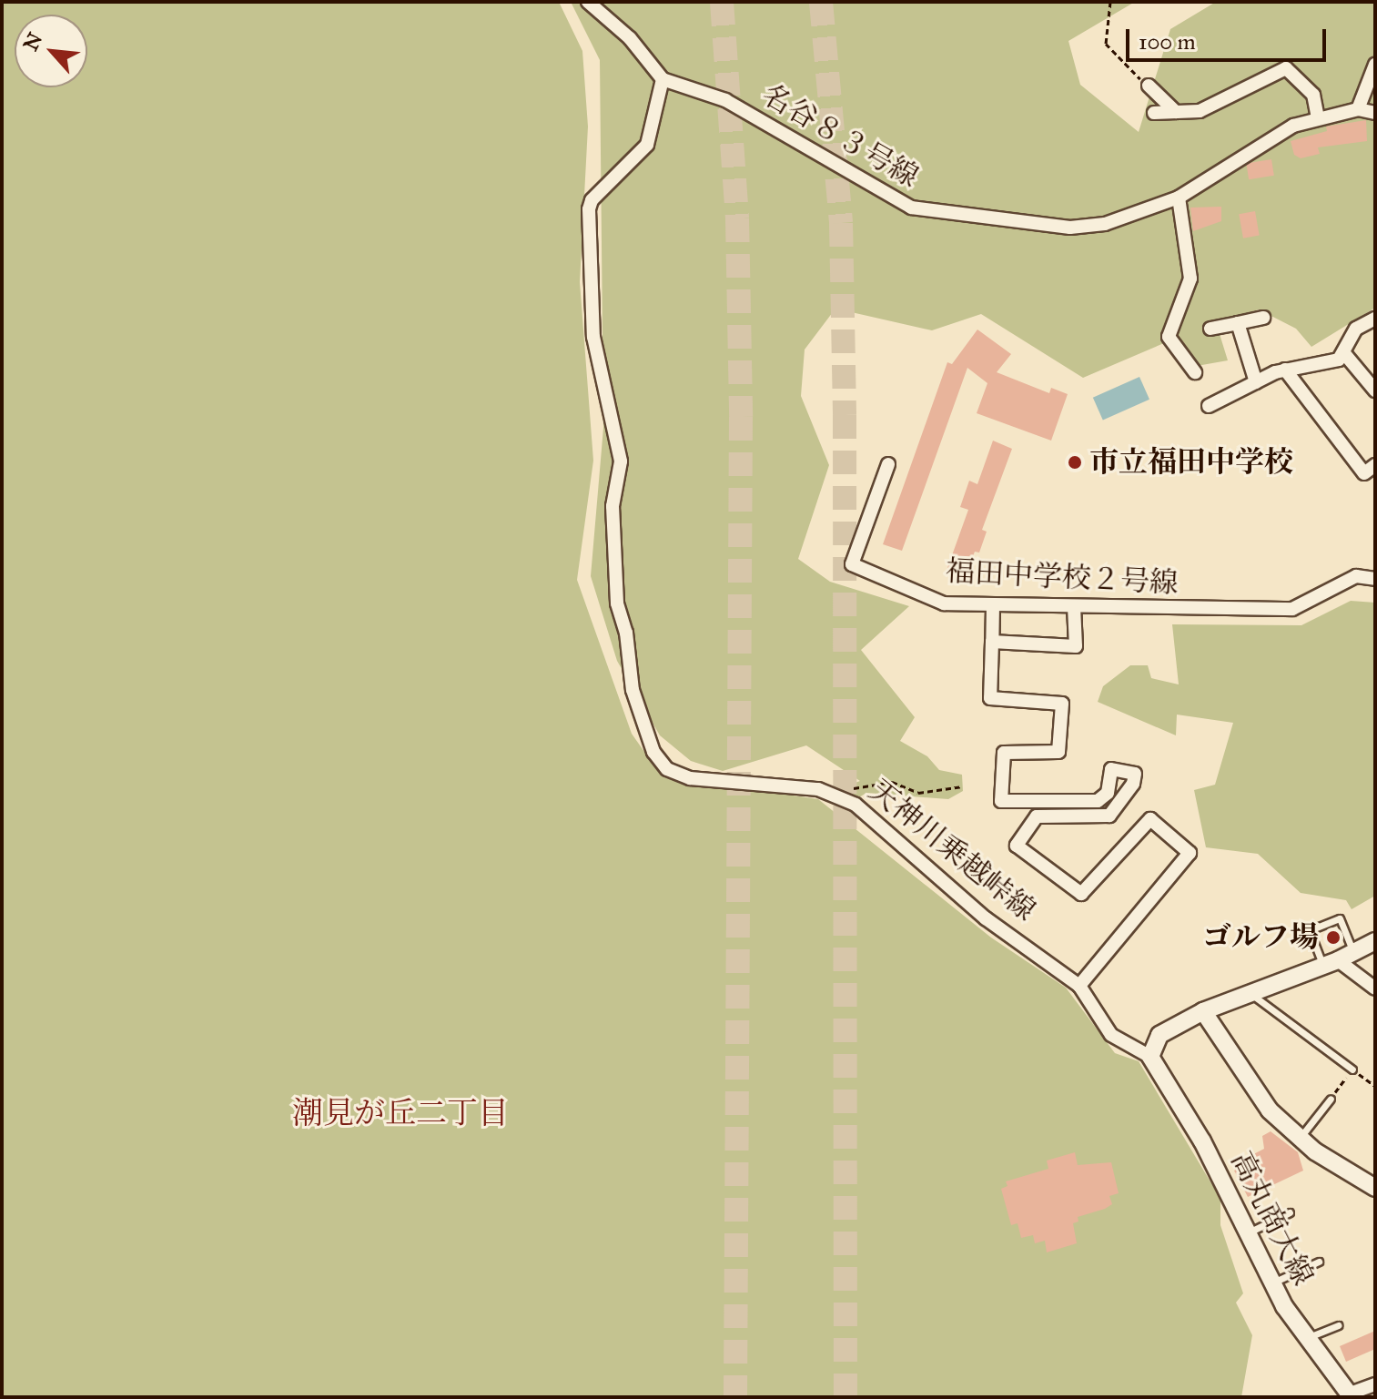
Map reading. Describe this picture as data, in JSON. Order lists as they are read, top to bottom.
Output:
{
  "streets": {
    "street": [
      "名谷８３号線",
      "福田中学校２号線",
      "天神川乗越峠線",
      "高丸商大線"
    ]
  },
  "crossings": [
    ["名谷８３号線", "天神川乗越峠線"],
    ["天神川乗越峠線", "高丸商大線"]
  ],
  "districts": ["潮見が丘二丁目"],
  "places": ["市立福田中学校", "ゴルフ場"],
  "scale_bar": "100 m",
  "north": "top left"
}
